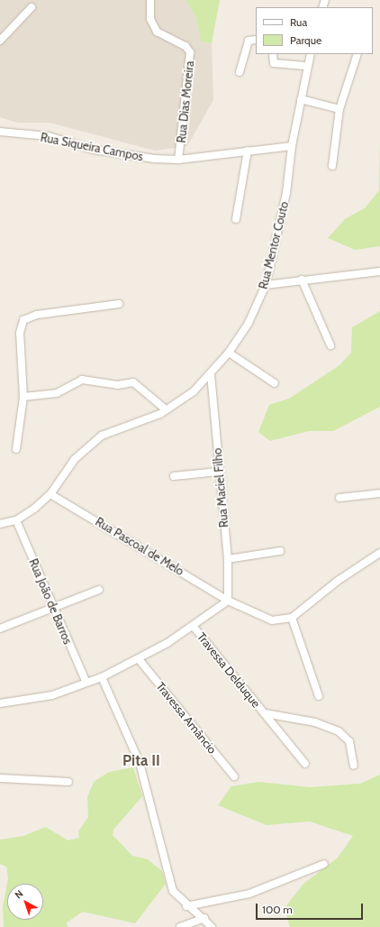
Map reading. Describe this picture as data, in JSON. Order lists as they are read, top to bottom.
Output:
{
  "streets": {
    "street": [
      "Rua Dias Moreira",
      "Rua Siqueira Campos",
      "Rua Mentor Couto",
      "Rua Maciel Filho",
      "Rua Pascoal de Melo",
      "Rua João de Barros",
      "Travessa Delduque",
      "Travessa Amâncio"
    ]
  },
  "crossings": [
    ["Rua Dias Moreira", "Rua Siqueira Campos"],
    ["Rua Siqueira Campos", "Rua Mentor Couto"],
    ["Rua Mentor Couto", "Rua Maciel Filho"],
    ["Rua Mentor Couto", "Rua Pascoal de Melo"],
    ["Rua Mentor Couto", "Rua João de Barros"],
    ["Rua Maciel Filho", "Rua Pascoal de Melo"]
  ],
  "districts": ["Pita II"],
  "legend": ["Rua", "Parque"],
  "scale_bar": "100 m",
  "north": "top left"
}
